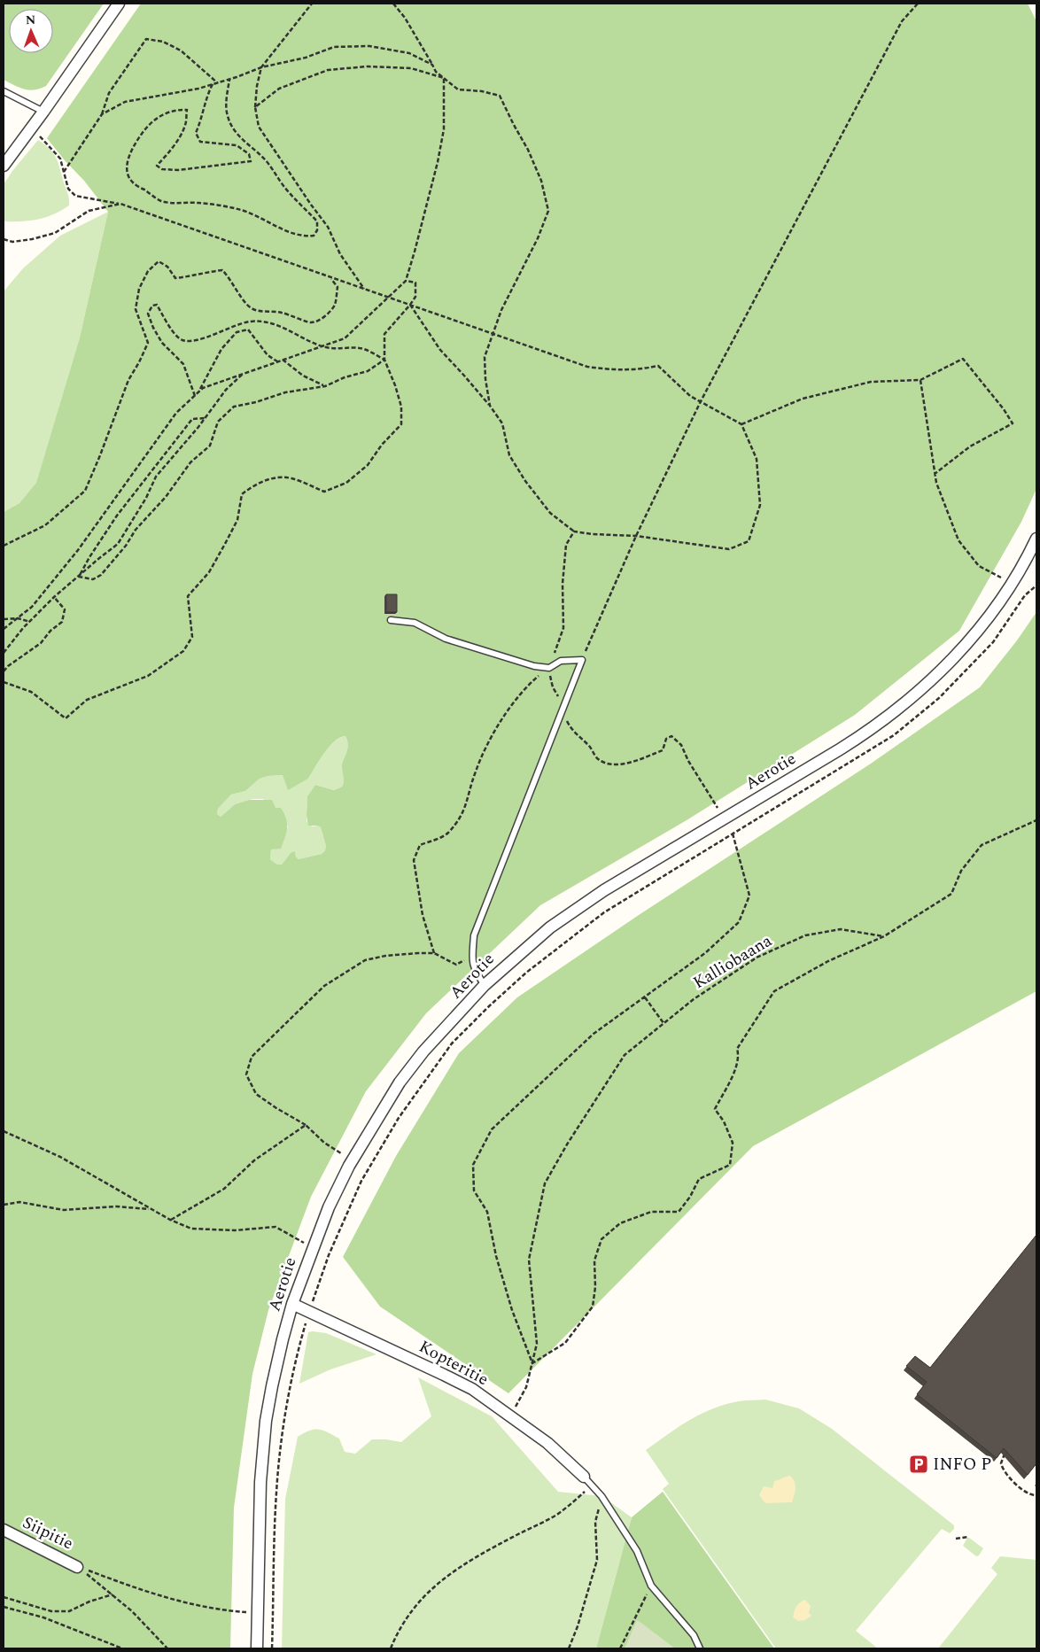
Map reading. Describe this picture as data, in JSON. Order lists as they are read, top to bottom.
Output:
{
  "streets": {
    "street": ["Aerotie", "Kopteritie", "Siipitie"],
    "path": ["Kalliobaana"]
  },
  "crossings": [
    ["Aerotie", "Kopteritie"],
    ["Kalliobaana", "Kopteritie"]
  ],
  "places": {
    "parking": ["INFO P"]
  },
  "north": "top"
}
